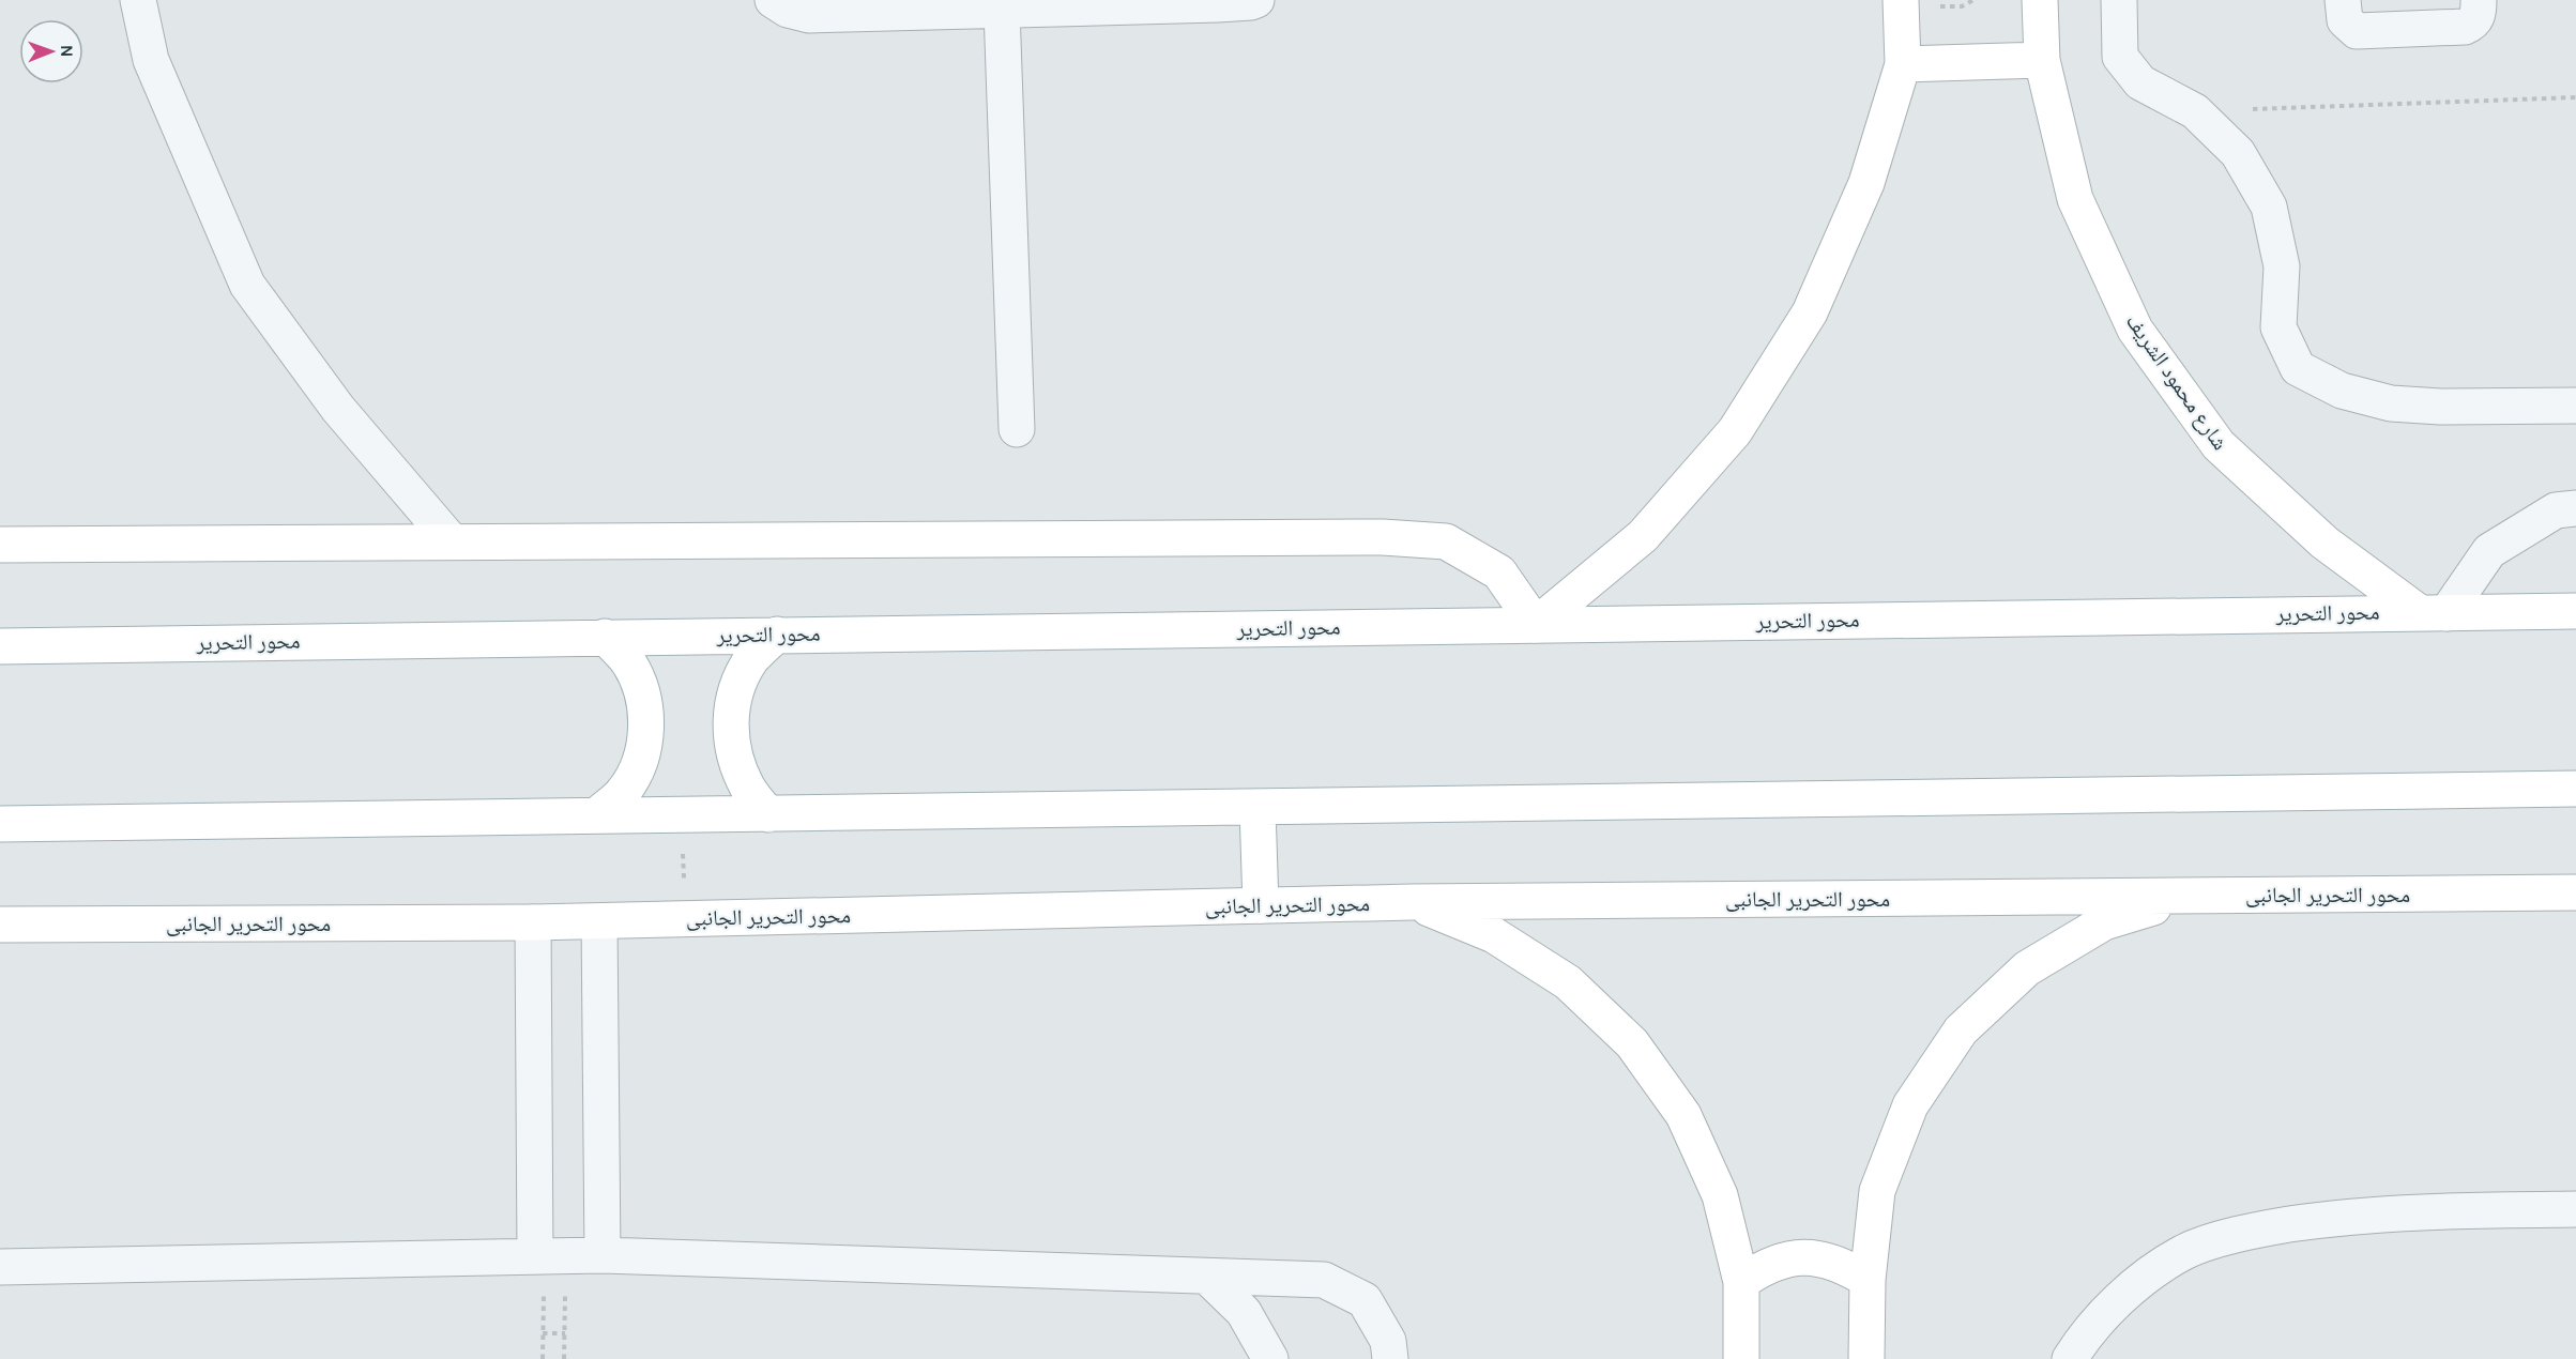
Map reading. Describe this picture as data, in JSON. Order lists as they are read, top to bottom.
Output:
{
  "streets": {
    "street": ["شارع محمود الشريف", "محور التحرير", "محور التحرير الجانبى"]
  },
  "crossings": [
    ["شارع محمود الشريف", "محور التحرير"]
  ],
  "north": "right"
}
